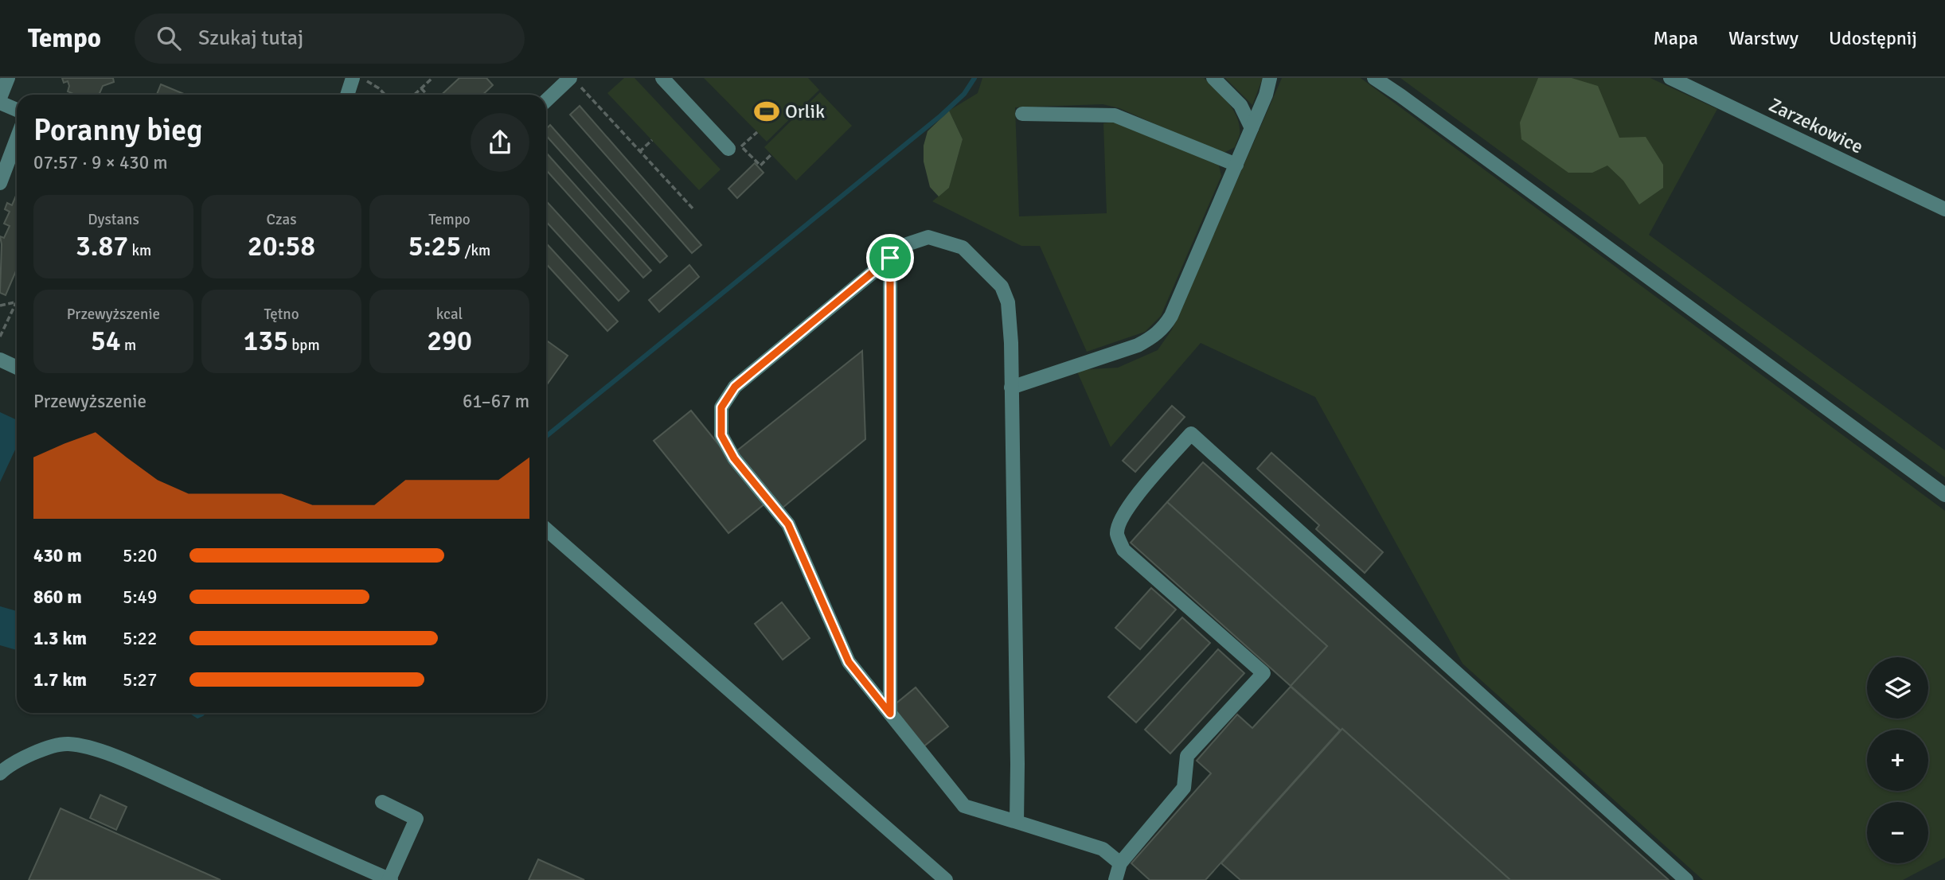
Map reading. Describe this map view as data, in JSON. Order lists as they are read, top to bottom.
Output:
{
  "streets": {
    "street": ["Zarzekowice"]
  },
  "places": {
    "sports": ["Orlik"]
  },
  "page": {
    "header": "Tempo",
    "search": "Szukaj tutaj",
    "nav": ["Mapa", "Warstwy", "Udostępnij"],
    "heading": ["Poranny bieg", "07:57 · 9 × 430 m"],
    "stats": [
      ["Dystans", "3.87 km"],
      ["Czas", "20:58"],
      ["Tempo", "5:25 /km"],
      ["Przewyższenie", "54 m"],
      ["Tętno", "135 bpm"],
      ["kcal", "290"]
    ],
    "chart": ["Przewyższenie", "61–67 m"],
    "list": [
      {
        "name": "430 m",
        "note": "5:20"
      },
      {
        "name": "860 m",
        "note": "5:49"
      },
      {
        "name": "1.3 km",
        "note": "5:22"
      },
      {
        "name": "1.7 km",
        "note": "5:27"
      }
    ],
    "map_buttons": ["+", "−"]
  }
}
